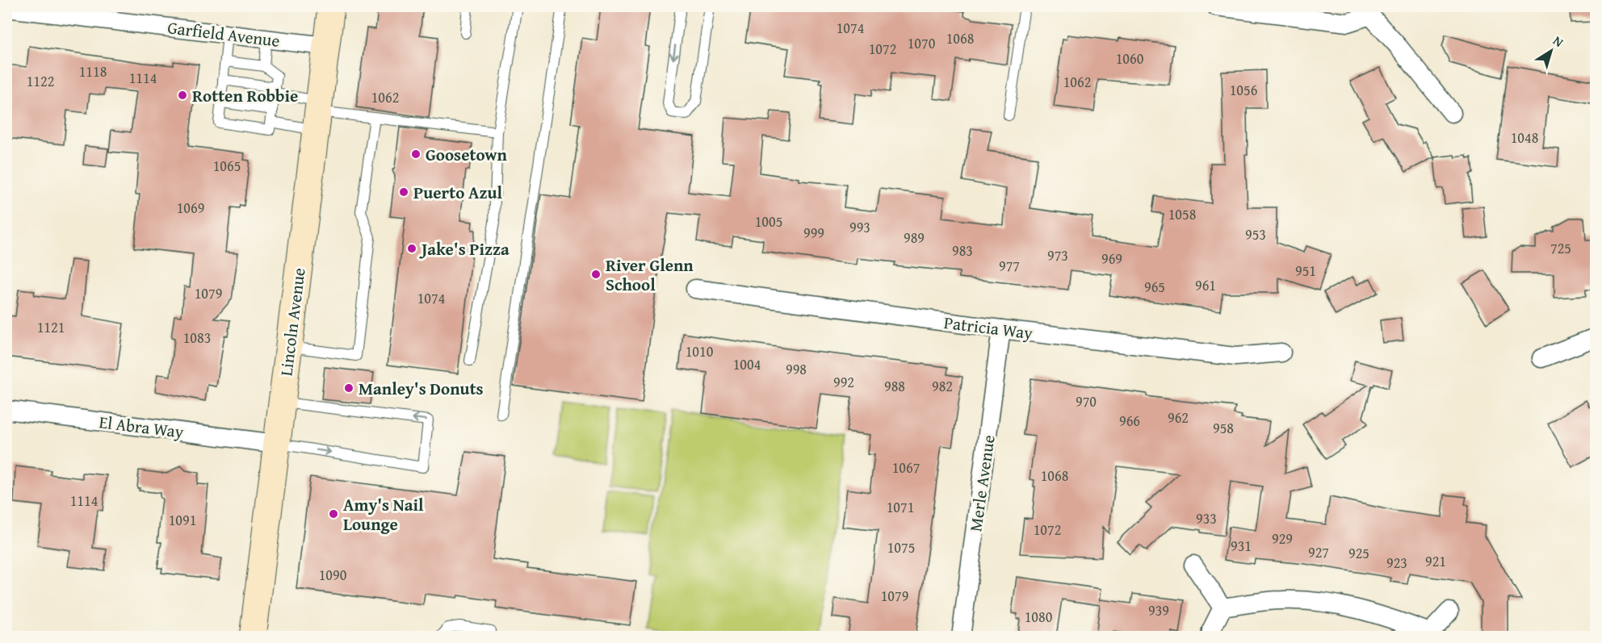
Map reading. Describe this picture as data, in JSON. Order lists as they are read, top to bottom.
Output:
{
  "streets": {
    "main road": ["Lincoln Avenue"],
    "street": [
      "Garfield Avenue",
      "Patricia Way",
      "El Abra Way",
      "Merle Avenue"
    ]
  },
  "crossings": [
    ["Garfield Avenue", "Lincoln Avenue"],
    ["Lincoln Avenue", "El Abra Way"],
    ["Patricia Way", "Merle Avenue"]
  ],
  "places": [
    "Rotten Robbie",
    "Goosetown",
    "Puerto Azul",
    "Jake's Pizza",
    "River Glenn School",
    "Manley's Donuts",
    "Amy's Nail Lounge"
  ],
  "house_numbers": [
    "1074",
    "1068",
    "1070",
    "1072",
    "1060",
    "1118",
    "1114",
    "1122",
    "1062",
    "1056",
    "1062",
    "1048",
    "1065",
    "1069",
    "1058",
    "1005",
    "993",
    "999",
    "953",
    "989",
    "725",
    "983",
    "973",
    "969",
    "977",
    "951",
    "961",
    "965",
    "1079",
    "1074",
    "1121",
    "1083",
    "1010",
    "1004",
    "998",
    "992",
    "988",
    "982",
    "970",
    "962",
    "966",
    "958",
    "1067",
    "1068",
    "1114",
    "1071",
    "933",
    "1091",
    "1072",
    "929",
    "931",
    "1075",
    "927",
    "925",
    "921",
    "923",
    "1090",
    "1079",
    "939",
    "1080"
  ],
  "north": "top right"
}
